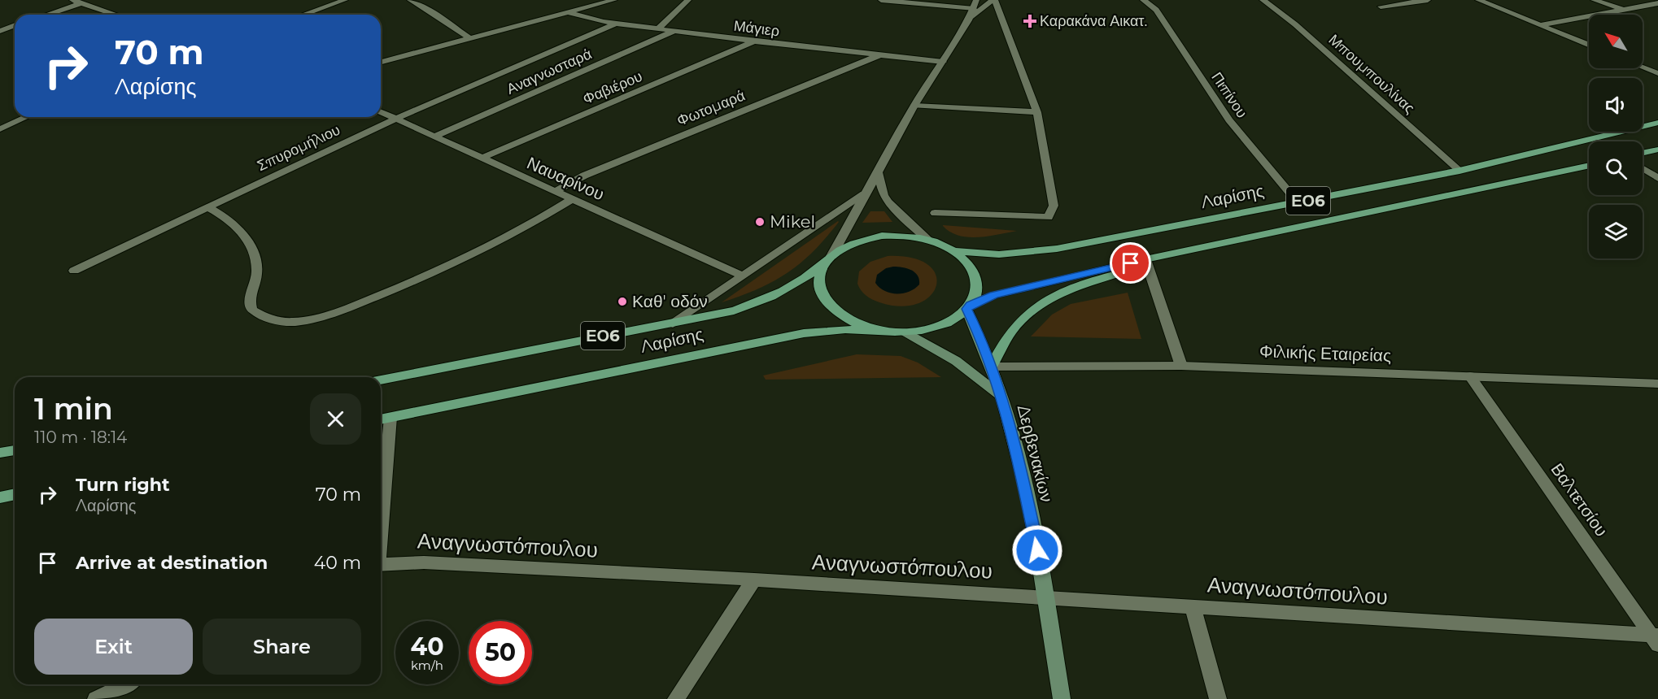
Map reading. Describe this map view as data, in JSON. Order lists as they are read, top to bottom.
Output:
{
  "streets": {
    "main road": ["Λαρίσης", "ΕΟ6", "Δερβενακίων"],
    "street": [
      "Μάγιερ",
      "Αναγνωσταρά",
      "Μπουμπουλίνας",
      "Φαβιέρου",
      "Πιπίνου",
      "Φωτομαρά",
      "Σπυρομήλιου",
      "Ναυαρίνου",
      "Φιλικής Εταιρείας",
      "Βαλτετσίου",
      "Αναγνωστόπουλου"
    ]
  },
  "crossings": [
    ["Μάγιερ", "Αναγνωσταρά"],
    ["Μάγιερ", "Φαβιέρου"],
    ["Μάγιερ", "Φωτομαρά"],
    ["Μάγιερ", "Σπυρομήλιου"],
    ["Αναγνωσταρά", "Ναυαρίνου"],
    ["Μπουμπουλίνας", "Λαρίσης"],
    ["Φαβιέρου", "Ναυαρίνου"],
    ["Πιπίνου", "Λαρίσης"],
    ["Φωτομαρά", "Ναυαρίνου"],
    ["Σπυρομήλιου", "Ναυαρίνου"],
    ["Λαρίσης", "ΕΟ6"],
    ["Λαρίσης", "Δερβενακίων"],
    ["ΕΟ6", "Δερβενακίων"],
    ["Φιλικής Εταιρείας", "Δερβενακίων"],
    ["Φιλικής Εταιρείας", "Βαλτετσίου"],
    ["Δερβενακίων", "Αναγνωστόπουλου"],
    ["Βαλτετσίου", "Αναγνωστόπουλου"]
  ],
  "places": {
    "health": ["Καρακάνα Αικατ."],
    "other": ["Mikel", "Καθ' οδόν"]
  },
  "north": "top left",
  "page": {
    "turn": ["70 m", "Λαρίσης"],
    "heading": ["1 min", "110 m · 18:14"],
    "list": [
      {
        "name": "Turn right",
        "note": "Λαρίσης",
        "value": "70 m"
      },
      {
        "name": "Arrive at destination",
        "value": "40 m"
      }
    ],
    "buttons": ["Exit", "Share"],
    "speed": "40 km/h",
    "limit": "50"
  }
}
